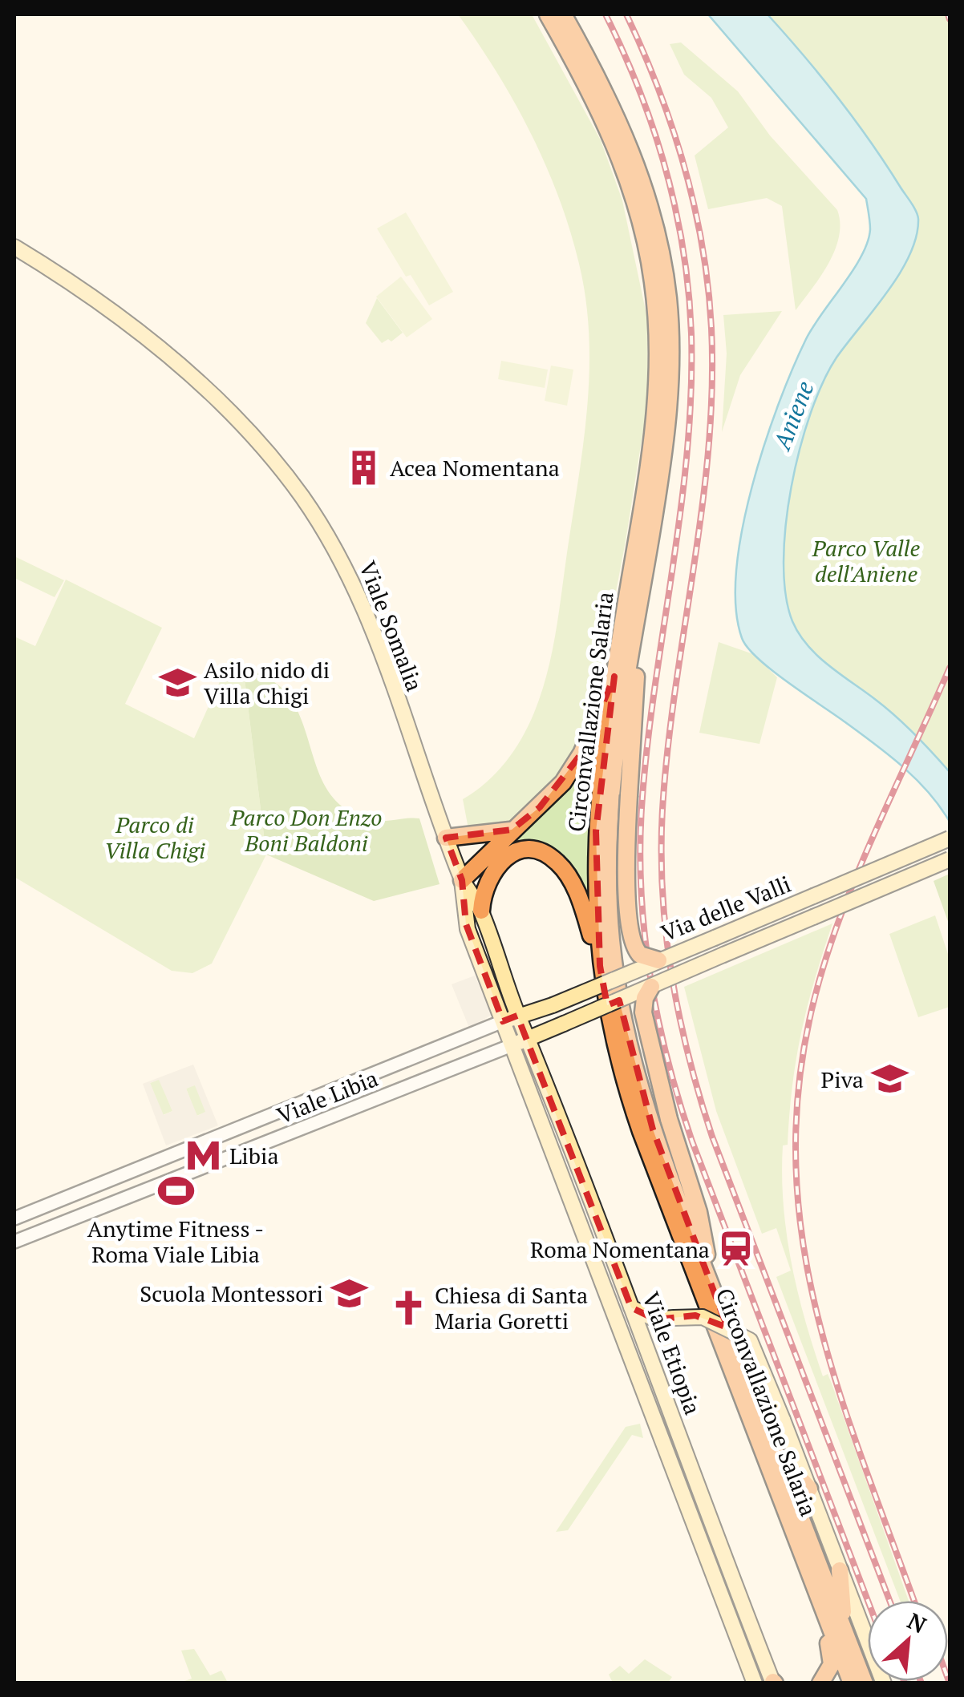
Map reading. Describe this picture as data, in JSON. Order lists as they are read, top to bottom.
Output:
{
  "streets": {
    "highway": ["Circonvallazione Salaria"],
    "main road": ["Viale Somalia", "Via delle Valli", "Viale Etiopia"],
    "street": ["Viale Libia"]
  },
  "crossings": [
    ["Viale Somalia", "Via delle Valli"],
    ["Viale Somalia", "Viale Libia"],
    ["Viale Somalia", "Viale Etiopia"],
    ["Via delle Valli", "Viale Libia"],
    ["Via delle Valli", "Viale Etiopia"],
    ["Viale Libia", "Viale Etiopia"]
  ],
  "water": ["Aniene"],
  "parks": ["Parco Valle dell'Aniene", "Parco Don Enzo Boni Baldoni", "Parco di Villa Chigi"],
  "places": {
    "building": ["Acea Nomentana"],
    "school or university": ["Asilo nido di Villa Chigi", "Piva", "Scuola Montessori"],
    "metro station": ["Libia"],
    "sports": ["Anytime Fitness - Roma Viale Libia"],
    "station": ["Roma Nomentana"],
    "church": ["Chiesa di Santa Maria Goretti"]
  },
  "north": "top right"
}
